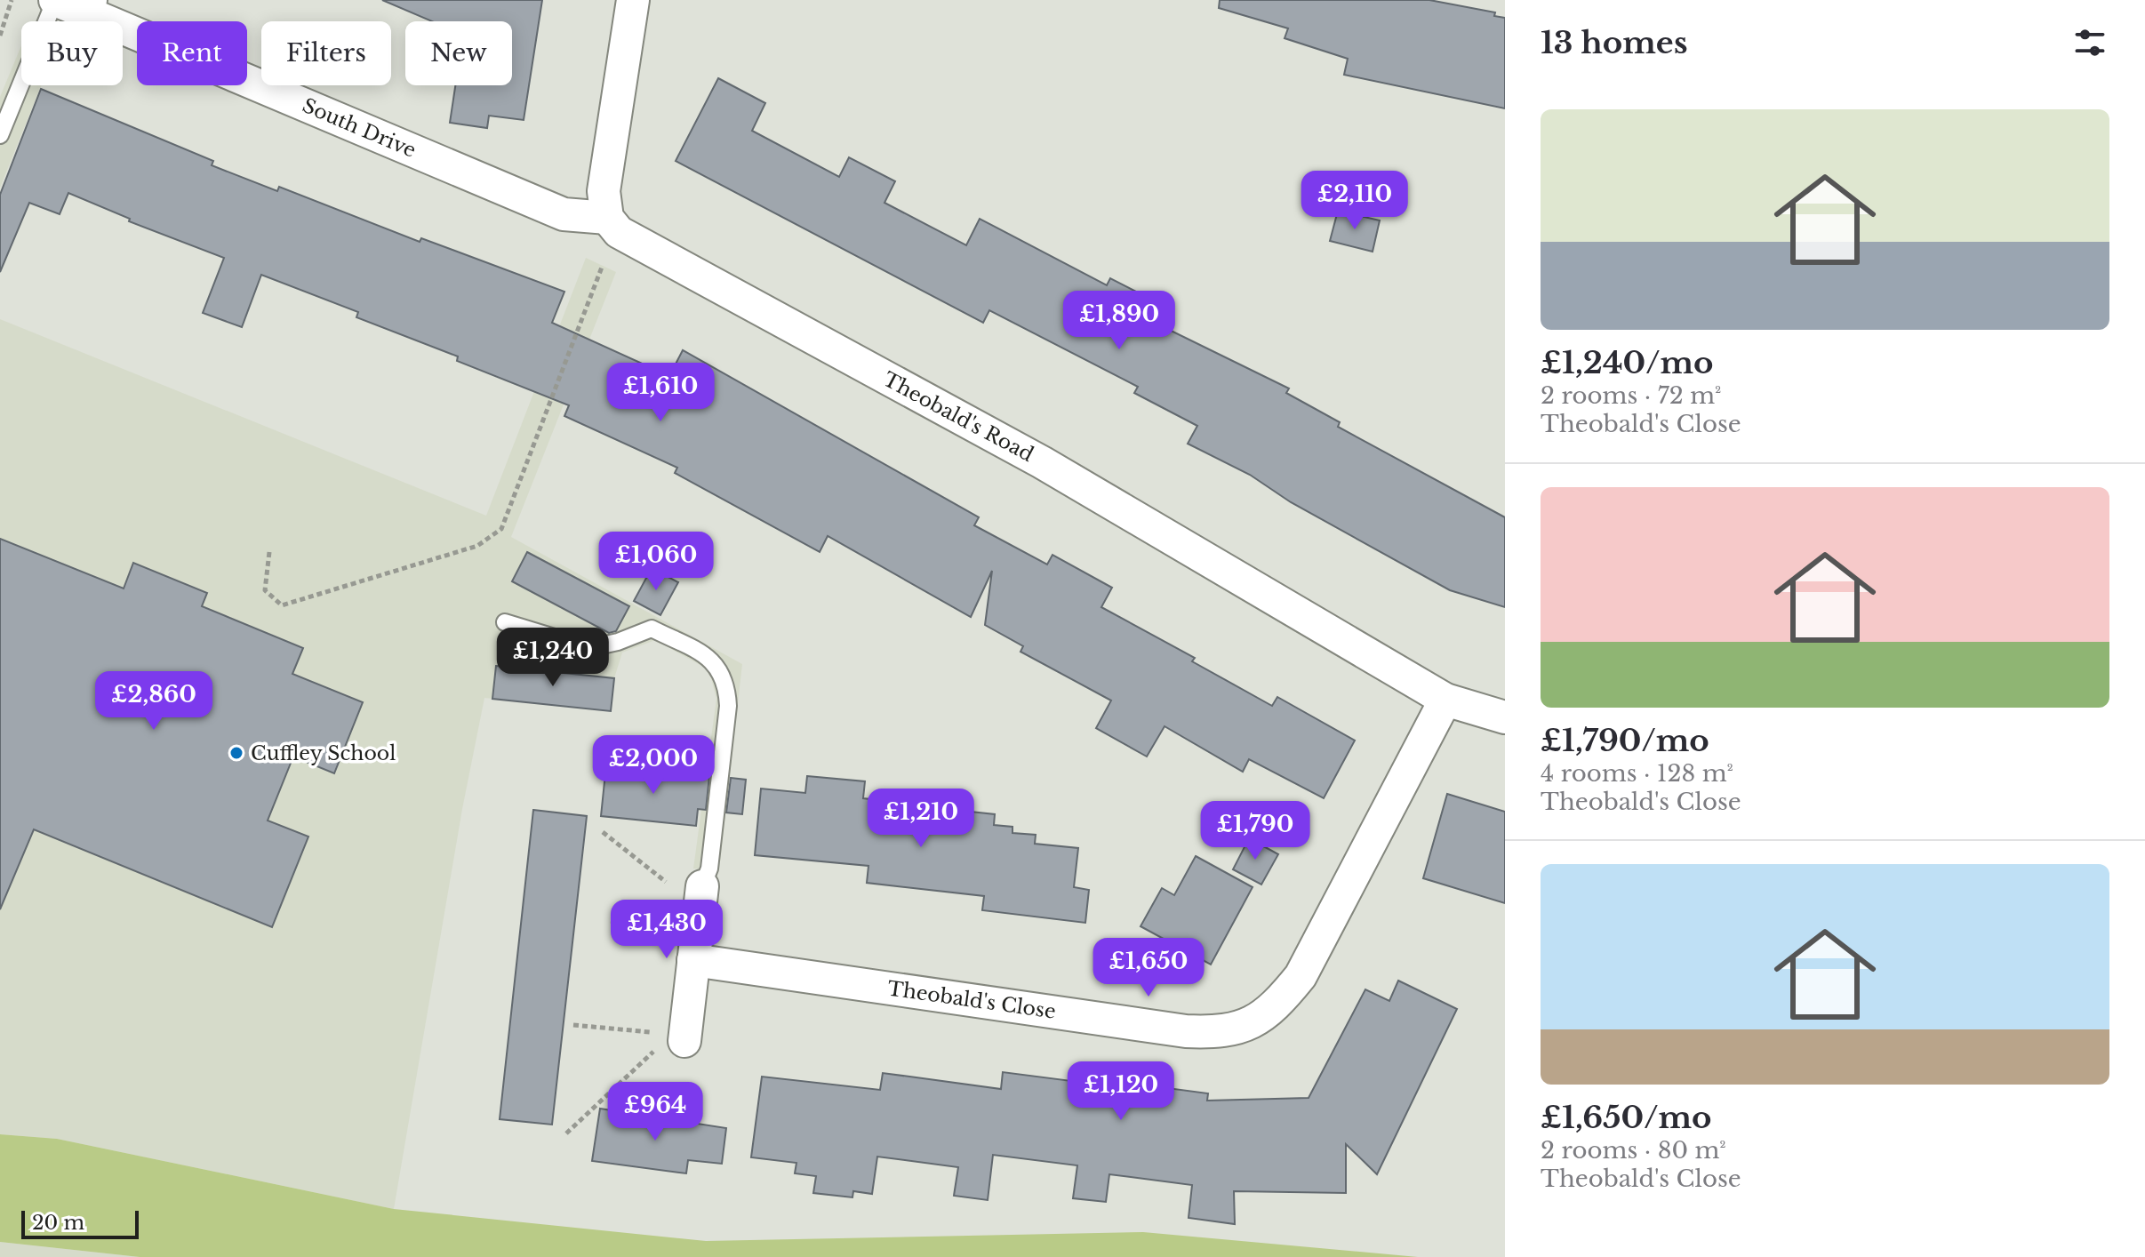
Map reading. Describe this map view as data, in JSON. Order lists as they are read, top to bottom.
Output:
{
  "streets": {
    "street": ["South Drive", "Theobald's Road", "Theobald's Close"]
  },
  "crossings": [
    ["South Drive", "Theobald's Road"],
    ["Theobald's Road", "Theobald's Close"]
  ],
  "places": ["Cuffley School"],
  "scale_bar": "20 m",
  "page": {
    "heading": "13 homes",
    "chip": [
      "Buy",
      "Rent",
      "Filters",
      "New"
    ],
    "list": [
      {
        "name": "£1,240/mo",
        "note": "2 rooms · 72 m² · Theobald's Close"
      },
      {
        "name": "£1,790/mo",
        "note": "4 rooms · 128 m² · Theobald's Close"
      },
      {
        "name": "£1,650/mo",
        "note": "2 rooms · 80 m² · Theobald's Close"
      }
    ],
    "price": [
      "£2,110",
      "£1,890",
      "£1,610",
      "£1,060",
      "£1,240",
      "£2,860",
      "£2,000",
      "£1,210",
      "£1,790",
      "£1,430",
      "£1,650",
      "£1,120",
      "£964"
    ],
    "scale": "20 m"
  }
}
